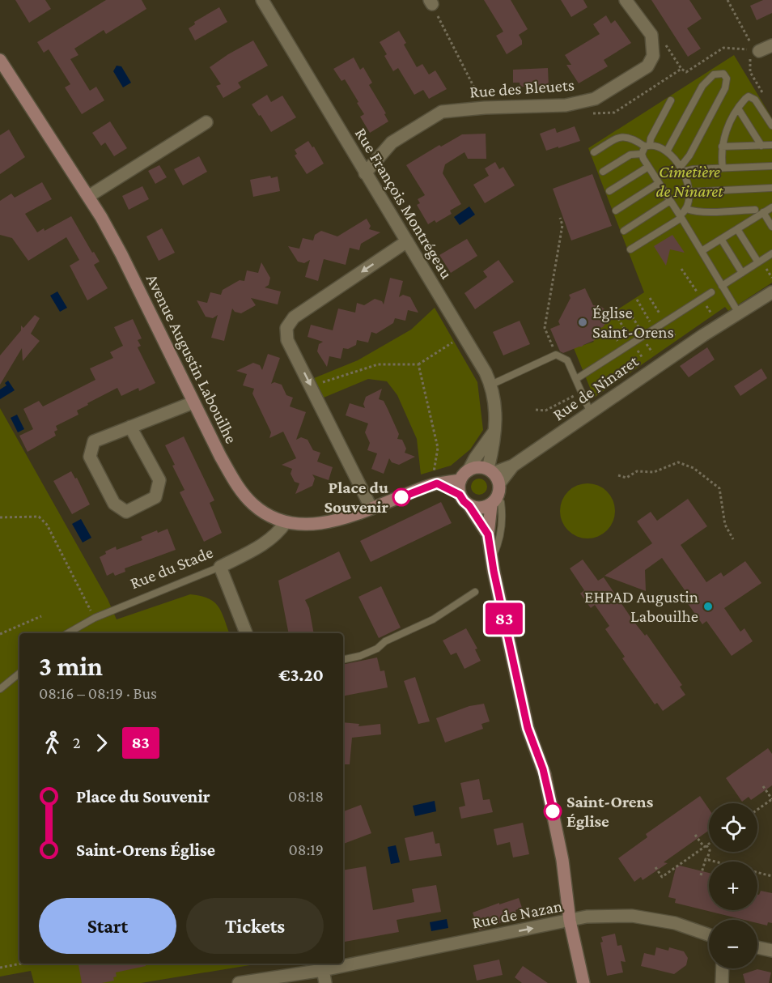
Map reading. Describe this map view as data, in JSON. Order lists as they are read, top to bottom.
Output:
{
  "streets": {
    "street": [
      "Rue des Bleuets",
      "Rue François Montrégeau",
      "Avenue Augustin Labouilhe",
      "Rue de Ninaret",
      "Rue du Stade",
      "Rue de Nazan"
    ]
  },
  "crossings": [
    ["Rue des Bleuets", "Rue François Montrégeau"],
    ["Rue François Montrégeau", "Avenue Augustin Labouilhe"],
    ["Rue François Montrégeau", "Rue de Ninaret"],
    ["Avenue Augustin Labouilhe", "Rue de Ninaret"],
    ["Avenue Augustin Labouilhe", "Rue du Stade"]
  ],
  "one_way": ["Rue de Nazan"],
  "parks": ["Cimetière de Ninaret"],
  "places": [
    "Église Saint-Orens",
    "Place du Souvenir",
    "EHPAD Augustin Labouilhe",
    "Saint-Orens Église"
  ],
  "lines": ["bus line 83"],
  "page": {
    "on_map": "83",
    "heading": ["3 min", "08:16 – 08:19 · Bus", "€3.20"],
    "legs": ["2", "83"],
    "list": [
      {
        "name": "Place du Souvenir",
        "value": "08:18"
      },
      {
        "name": "Saint-Orens Église",
        "value": "08:19"
      }
    ],
    "map_buttons": ["+", "−"],
    "buttons": ["Start", "Tickets"]
  }
}
